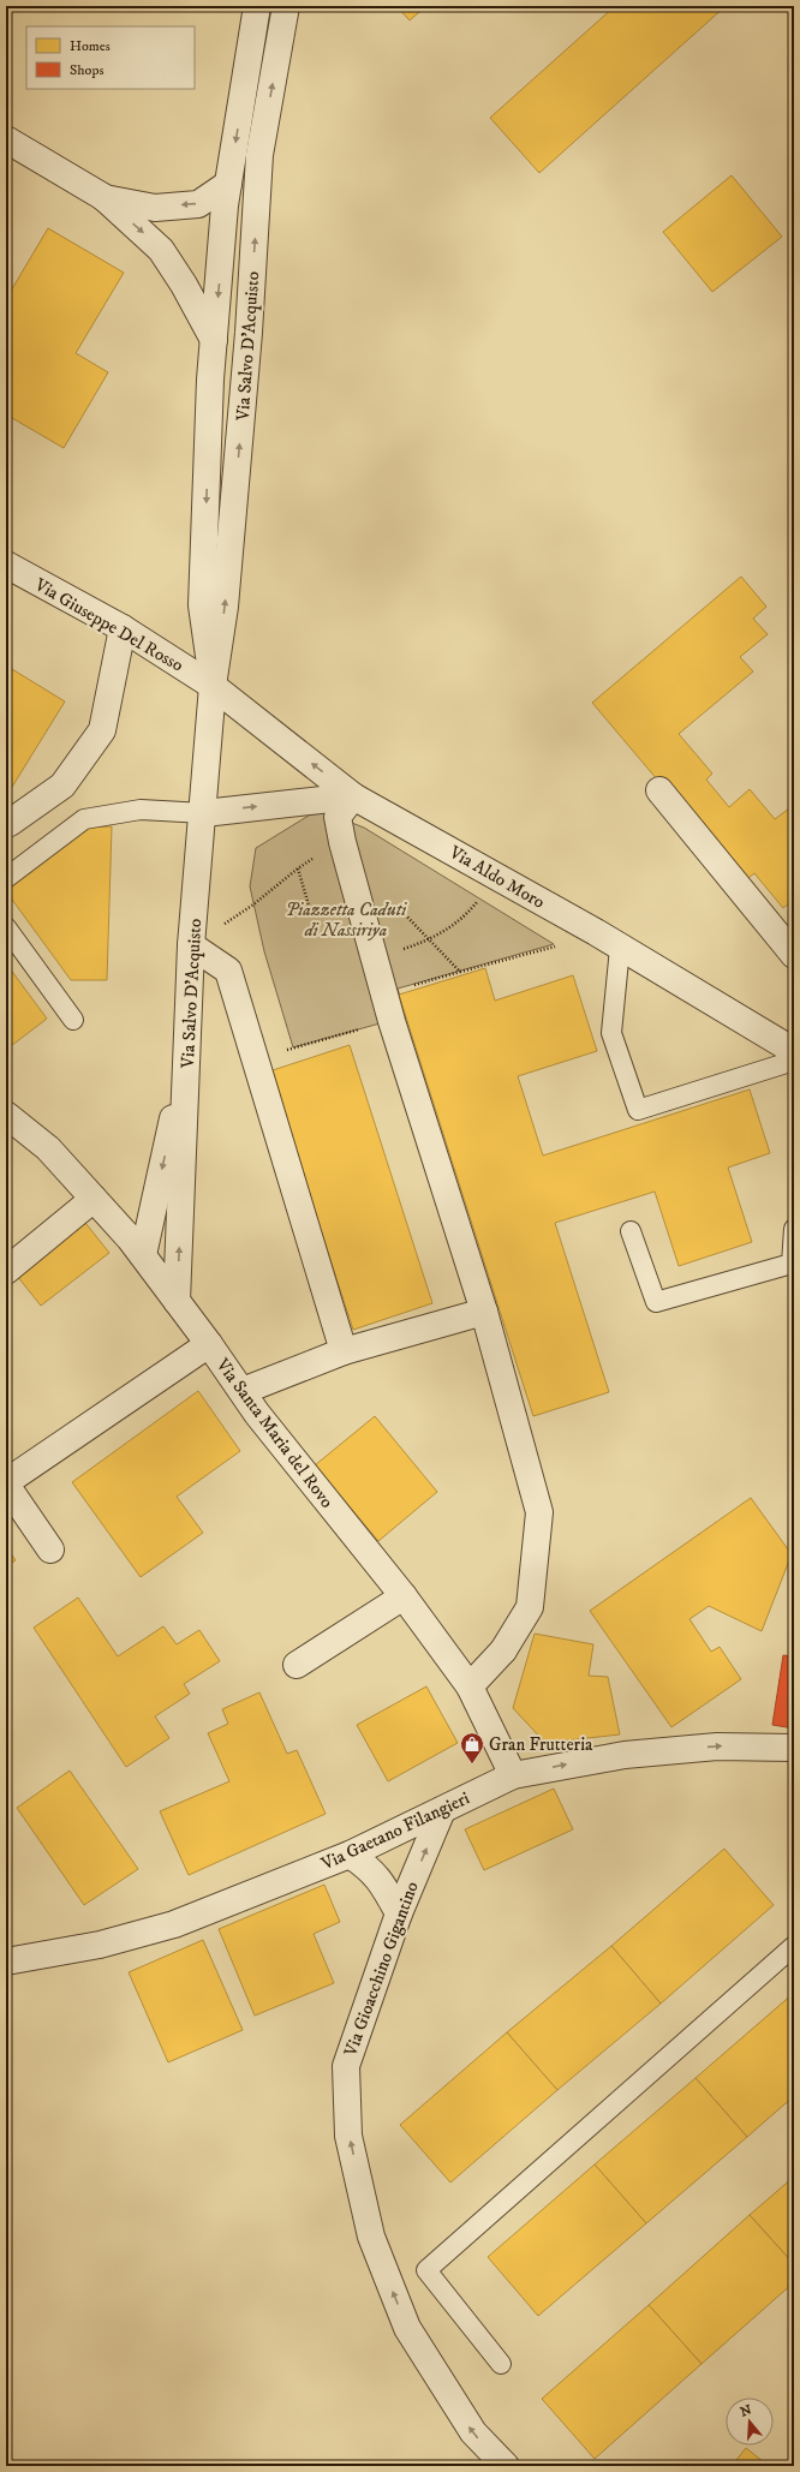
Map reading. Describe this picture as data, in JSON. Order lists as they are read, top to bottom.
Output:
{
  "streets": {
    "street": [
      "Via Salvo D'Acquisto",
      "Via Giuseppe Del Rosso",
      "Via Aldo Moro",
      "Via Santa Maria del Rovo",
      "Via Gaetano Filangieri",
      "Via Gioacchino Gigantino"
    ]
  },
  "crossings": [
    ["Via Salvo D'Acquisto", "Via Giuseppe Del Rosso"],
    ["Via Salvo D'Acquisto", "Via Aldo Moro"],
    ["Via Salvo D'Acquisto", "Via Santa Maria del Rovo"],
    ["Via Giuseppe Del Rosso", "Via Aldo Moro"],
    ["Via Santa Maria del Rovo", "Via Gaetano Filangieri"],
    ["Via Gaetano Filangieri", "Via Gioacchino Gigantino"]
  ],
  "one_way": ["Via Gioacchino Gigantino"],
  "parks": ["Piazzetta Caduti di Nassiriya"],
  "places": {
    "shop": ["Gran Frutteria"]
  },
  "legend": ["Homes", "Shops"],
  "north": "top"
}
